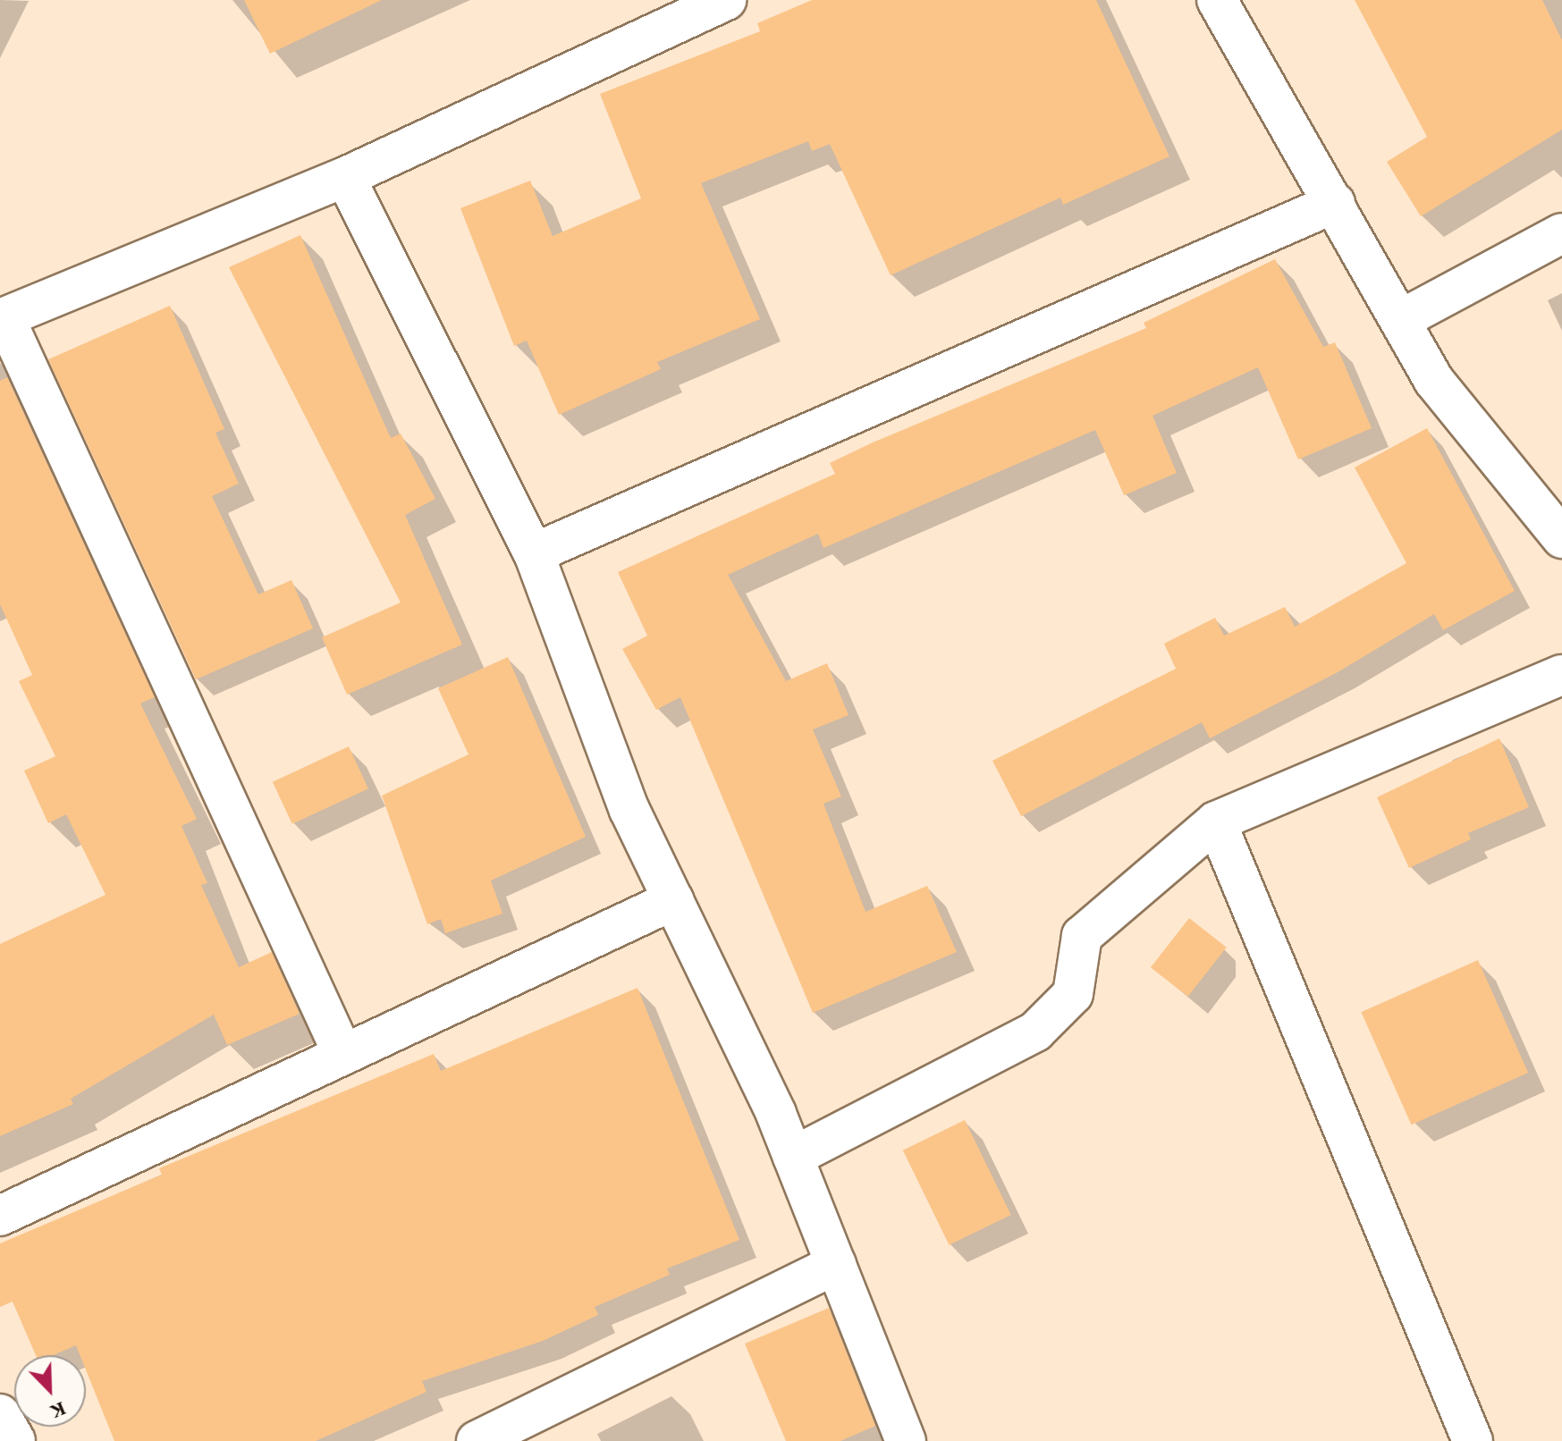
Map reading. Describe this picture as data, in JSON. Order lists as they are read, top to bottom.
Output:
{
  "north": "bottom right"
}
